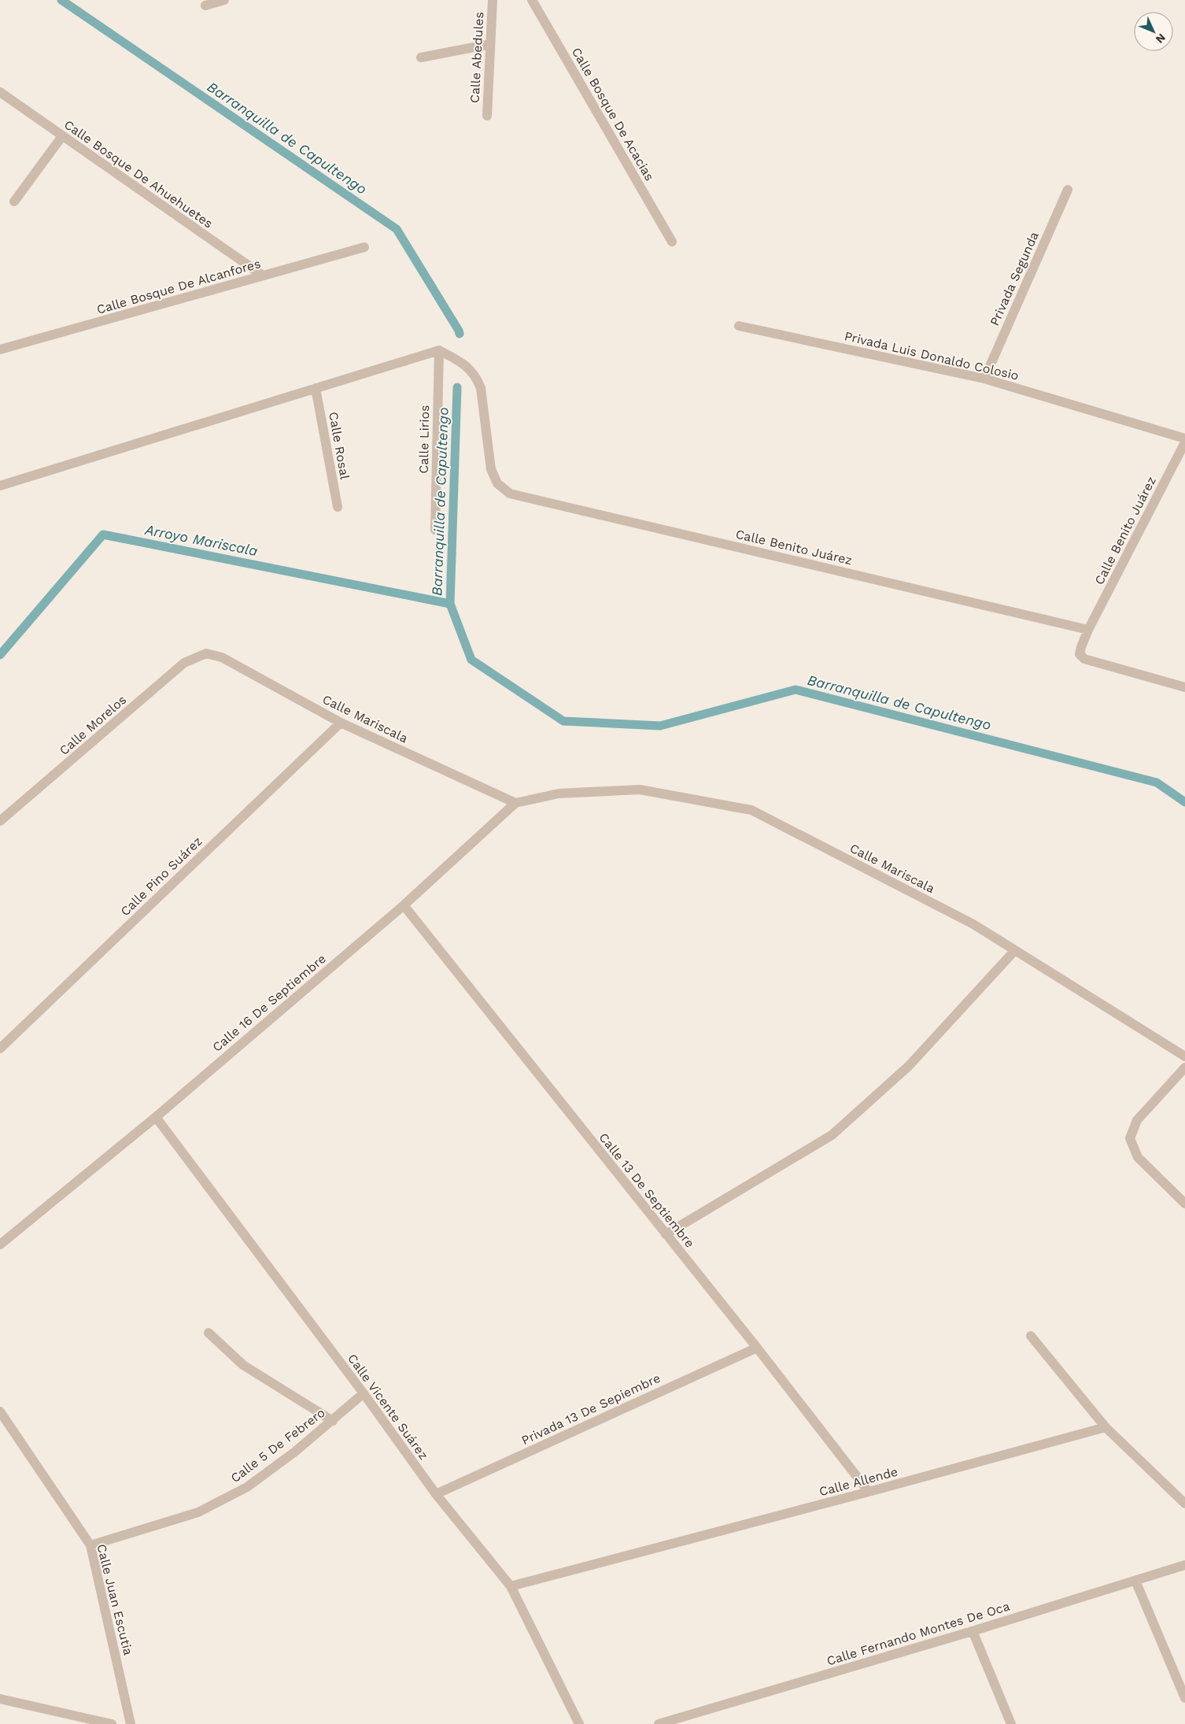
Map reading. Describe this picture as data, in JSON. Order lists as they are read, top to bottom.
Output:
{
  "streets": {
    "street": [
      "Calle Abedules",
      "Calle Bosque De Acacias",
      "Calle Bosque De Ahuehuetes",
      "Privada Segunda",
      "Calle Bosque De Alcanfores",
      "Privada Luis Donaldo Colosio",
      "Calle Lirios",
      "Calle Rosal",
      "Calle Benito Juárez",
      "Calle Mariscala",
      "Calle Morelos",
      "Calle Pino Suárez",
      "Calle 16 De Septiembre",
      "Calle 13 De Septiembre",
      "Calle Vicente Suárez",
      "Privada 13 De Sepiembre",
      "Calle 5 De Febrero",
      "Calle Allende",
      "Calle Juan Escutia",
      "Calle Fernando Montes De Oca"
    ]
  },
  "crossings": [
    ["Calle Bosque De Ahuehuetes", "Calle Bosque De Alcanfores"],
    ["Privada Segunda", "Privada Luis Donaldo Colosio"],
    ["Calle Lirios", "Calle Benito Juárez"],
    ["Calle Mariscala", "Calle Morelos"],
    ["Calle Mariscala", "Calle Pino Suárez"],
    ["Calle Mariscala", "Calle 16 De Septiembre"],
    ["Calle 16 De Septiembre", "Calle 13 De Septiembre"],
    ["Calle 16 De Septiembre", "Calle Vicente Suárez"],
    ["Calle 13 De Septiembre", "Privada 13 De Sepiembre"],
    ["Calle 13 De Septiembre", "Calle Allende"],
    ["Calle Vicente Suárez", "Privada 13 De Sepiembre"],
    ["Calle Vicente Suárez", "Calle 5 De Febrero"],
    ["Calle Vicente Suárez", "Calle Allende"],
    ["Calle 5 De Febrero", "Calle Juan Escutia"]
  ],
  "water": ["Barranquilla de Capultengo", "Arroyo Mariscala"],
  "north": "bottom right"
}
